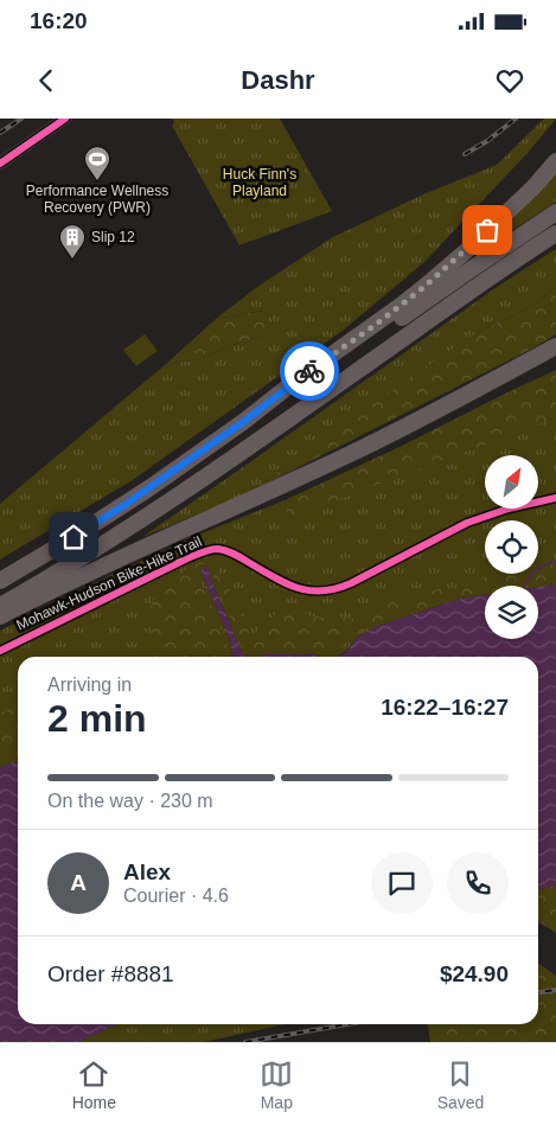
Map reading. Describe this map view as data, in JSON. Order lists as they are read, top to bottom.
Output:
{
  "streets": {
    "cycle path": ["Mohawk-Hudson Bike-Hike Trail"]
  },
  "parks": ["Huck Finn's Playland"],
  "places": {
    "sports": ["Performance Wellness Recovery (PWR)"],
    "building": ["Slip 12"]
  },
  "north": "top right",
  "page": {
    "status": "16:20",
    "header": "Dashr",
    "heading": ["2 min", "Arriving in", "16:22–16:27"],
    "panel": [
      "Alex",
      "Courier · 4.6",
      "Order #8881",
      "$24.90"
    ],
    "bar": "On the way · 230 m",
    "round": "A",
    "tabs": ["Home", "Map", "Saved"]
  }
}
